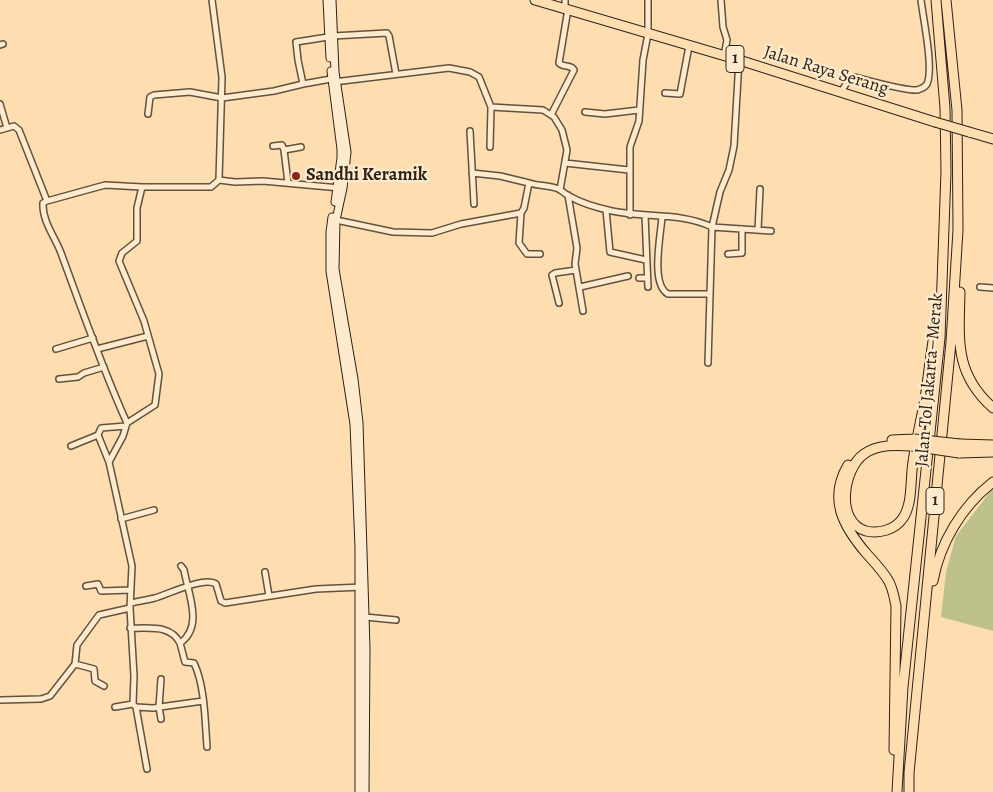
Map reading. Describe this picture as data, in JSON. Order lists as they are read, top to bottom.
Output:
{
  "streets": {
    "highway": ["1", "Jalan Raya Serang", "Jalan Tol Jakarta–Merak"]
  },
  "places": ["Sandhi Keramik"]
}
